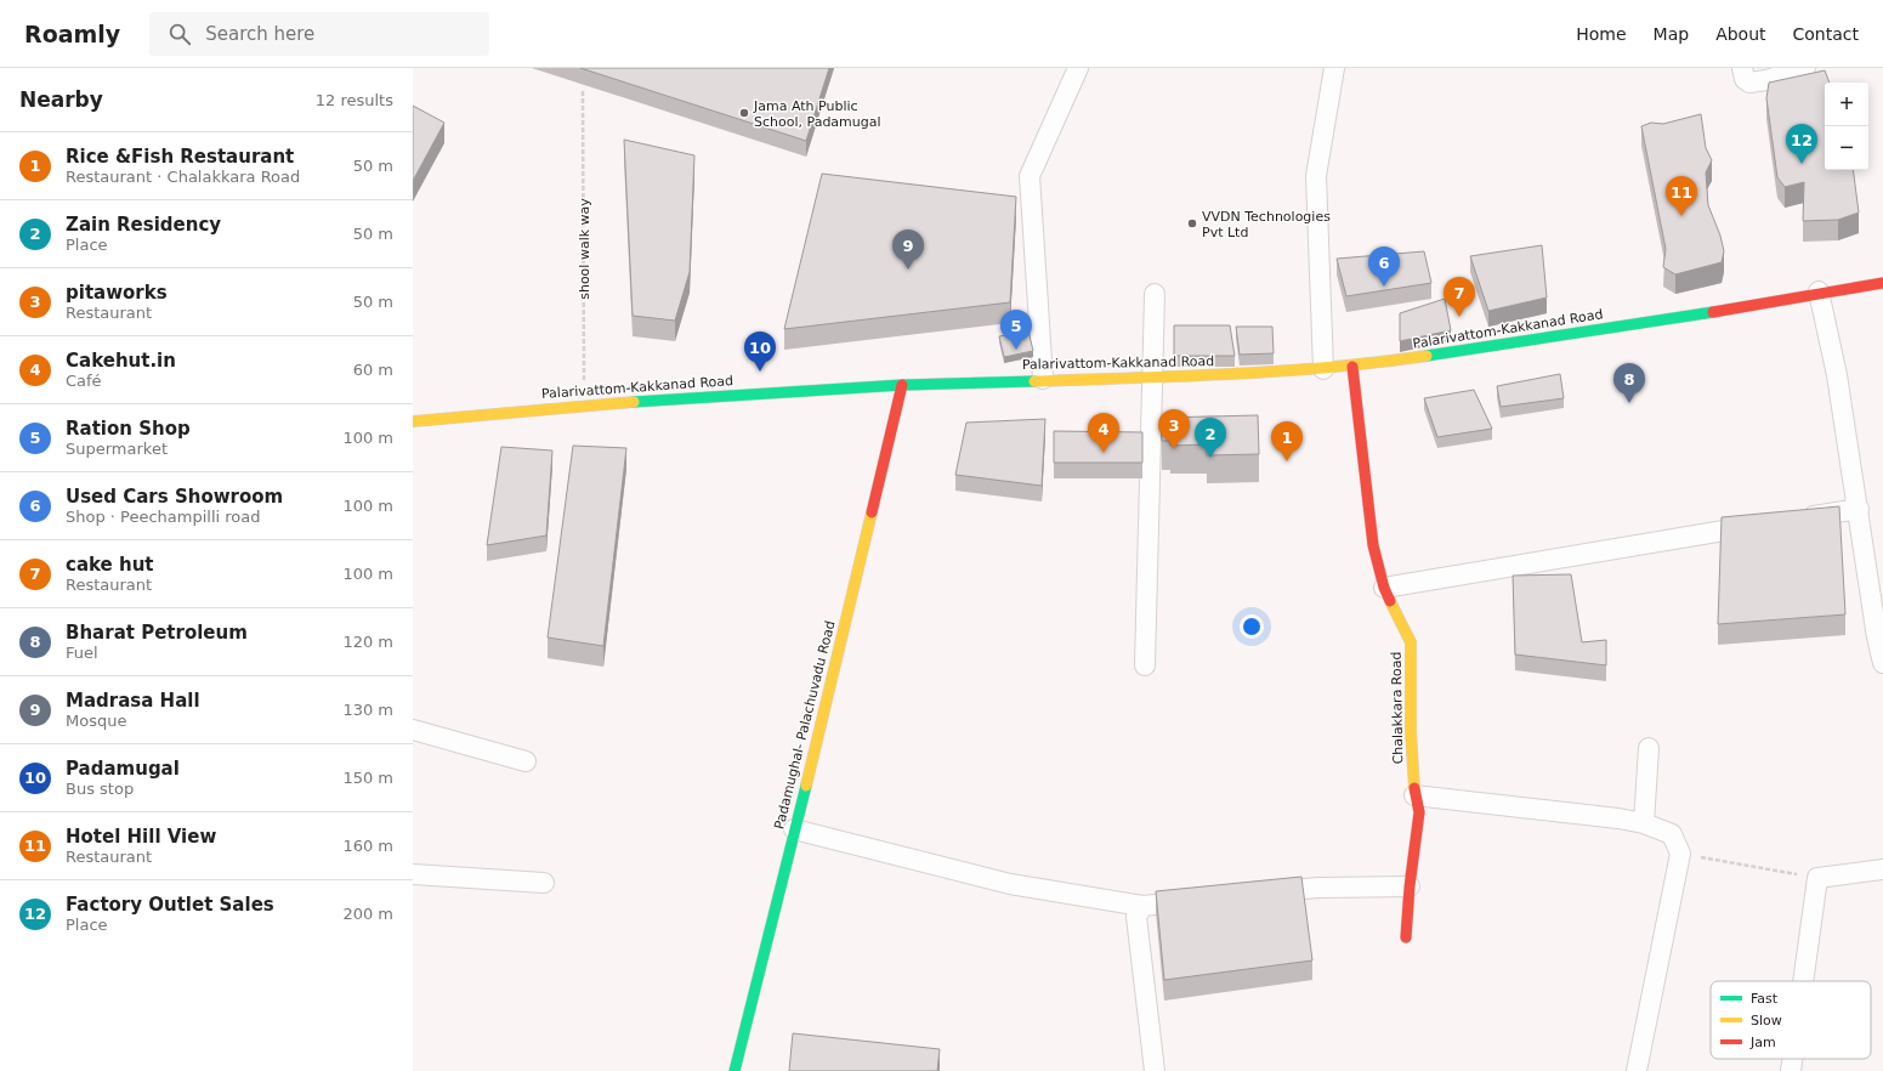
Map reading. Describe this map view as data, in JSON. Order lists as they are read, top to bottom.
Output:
{
  "streets": {
    "main road": ["Palarivattom-Kakkanad Road", "Chalakkara Road", "Padamughal- Palachuvadu Road"],
    "path": ["shool walk way"]
  },
  "crossings": [
    ["shool walk way", "Palarivattom-Kakkanad Road"],
    ["Palarivattom-Kakkanad Road", "Chalakkara Road"],
    ["Palarivattom-Kakkanad Road", "Padamughal- Palachuvadu Road"]
  ],
  "places": ["Jama Ath Public School, Padamugal", "VVDN Technologies Pvt Ltd"],
  "legend": ["Fast", "Slow", "Jam"],
  "page": {
    "header": "Roamly",
    "search": "Search here",
    "nav": [
      "Home",
      "Map",
      "About",
      "Contact"
    ],
    "heading": ["Nearby", "12 results"],
    "map_buttons": ["+", "−"],
    "pins": [
      "12",
      "11",
      "9",
      "6",
      "7",
      "5",
      "10",
      "8",
      "3",
      "4",
      "2",
      "1"
    ],
    "list": [
      {
        "mark": "1",
        "name": "Rice &Fish Restaurant",
        "note": "Restaurant · Chalakkara Road",
        "value": "50 m"
      },
      {
        "mark": "2",
        "name": "Zain Residency",
        "note": "Place",
        "value": "50 m"
      },
      {
        "mark": "3",
        "name": "pitaworks",
        "note": "Restaurant",
        "value": "50 m"
      },
      {
        "mark": "4",
        "name": "Cakehut.in",
        "note": "Café",
        "value": "60 m"
      },
      {
        "mark": "5",
        "name": "Ration Shop",
        "note": "Supermarket",
        "value": "100 m"
      },
      {
        "mark": "6",
        "name": "Used Cars Showroom",
        "note": "Shop · Peechampilli road",
        "value": "100 m"
      },
      {
        "mark": "7",
        "name": "cake hut",
        "note": "Restaurant",
        "value": "100 m"
      },
      {
        "mark": "8",
        "name": "Bharat Petroleum",
        "note": "Fuel",
        "value": "120 m"
      },
      {
        "mark": "9",
        "name": "Madrasa Hall",
        "note": "Mosque",
        "value": "130 m"
      },
      {
        "mark": "10",
        "name": "Padamugal",
        "note": "Bus stop",
        "value": "150 m"
      },
      {
        "mark": "11",
        "name": "Hotel Hill View",
        "note": "Restaurant",
        "value": "160 m"
      },
      {
        "mark": "12",
        "name": "Factory Outlet Sales",
        "note": "Place",
        "value": "200 m"
      }
    ]
  }
}
